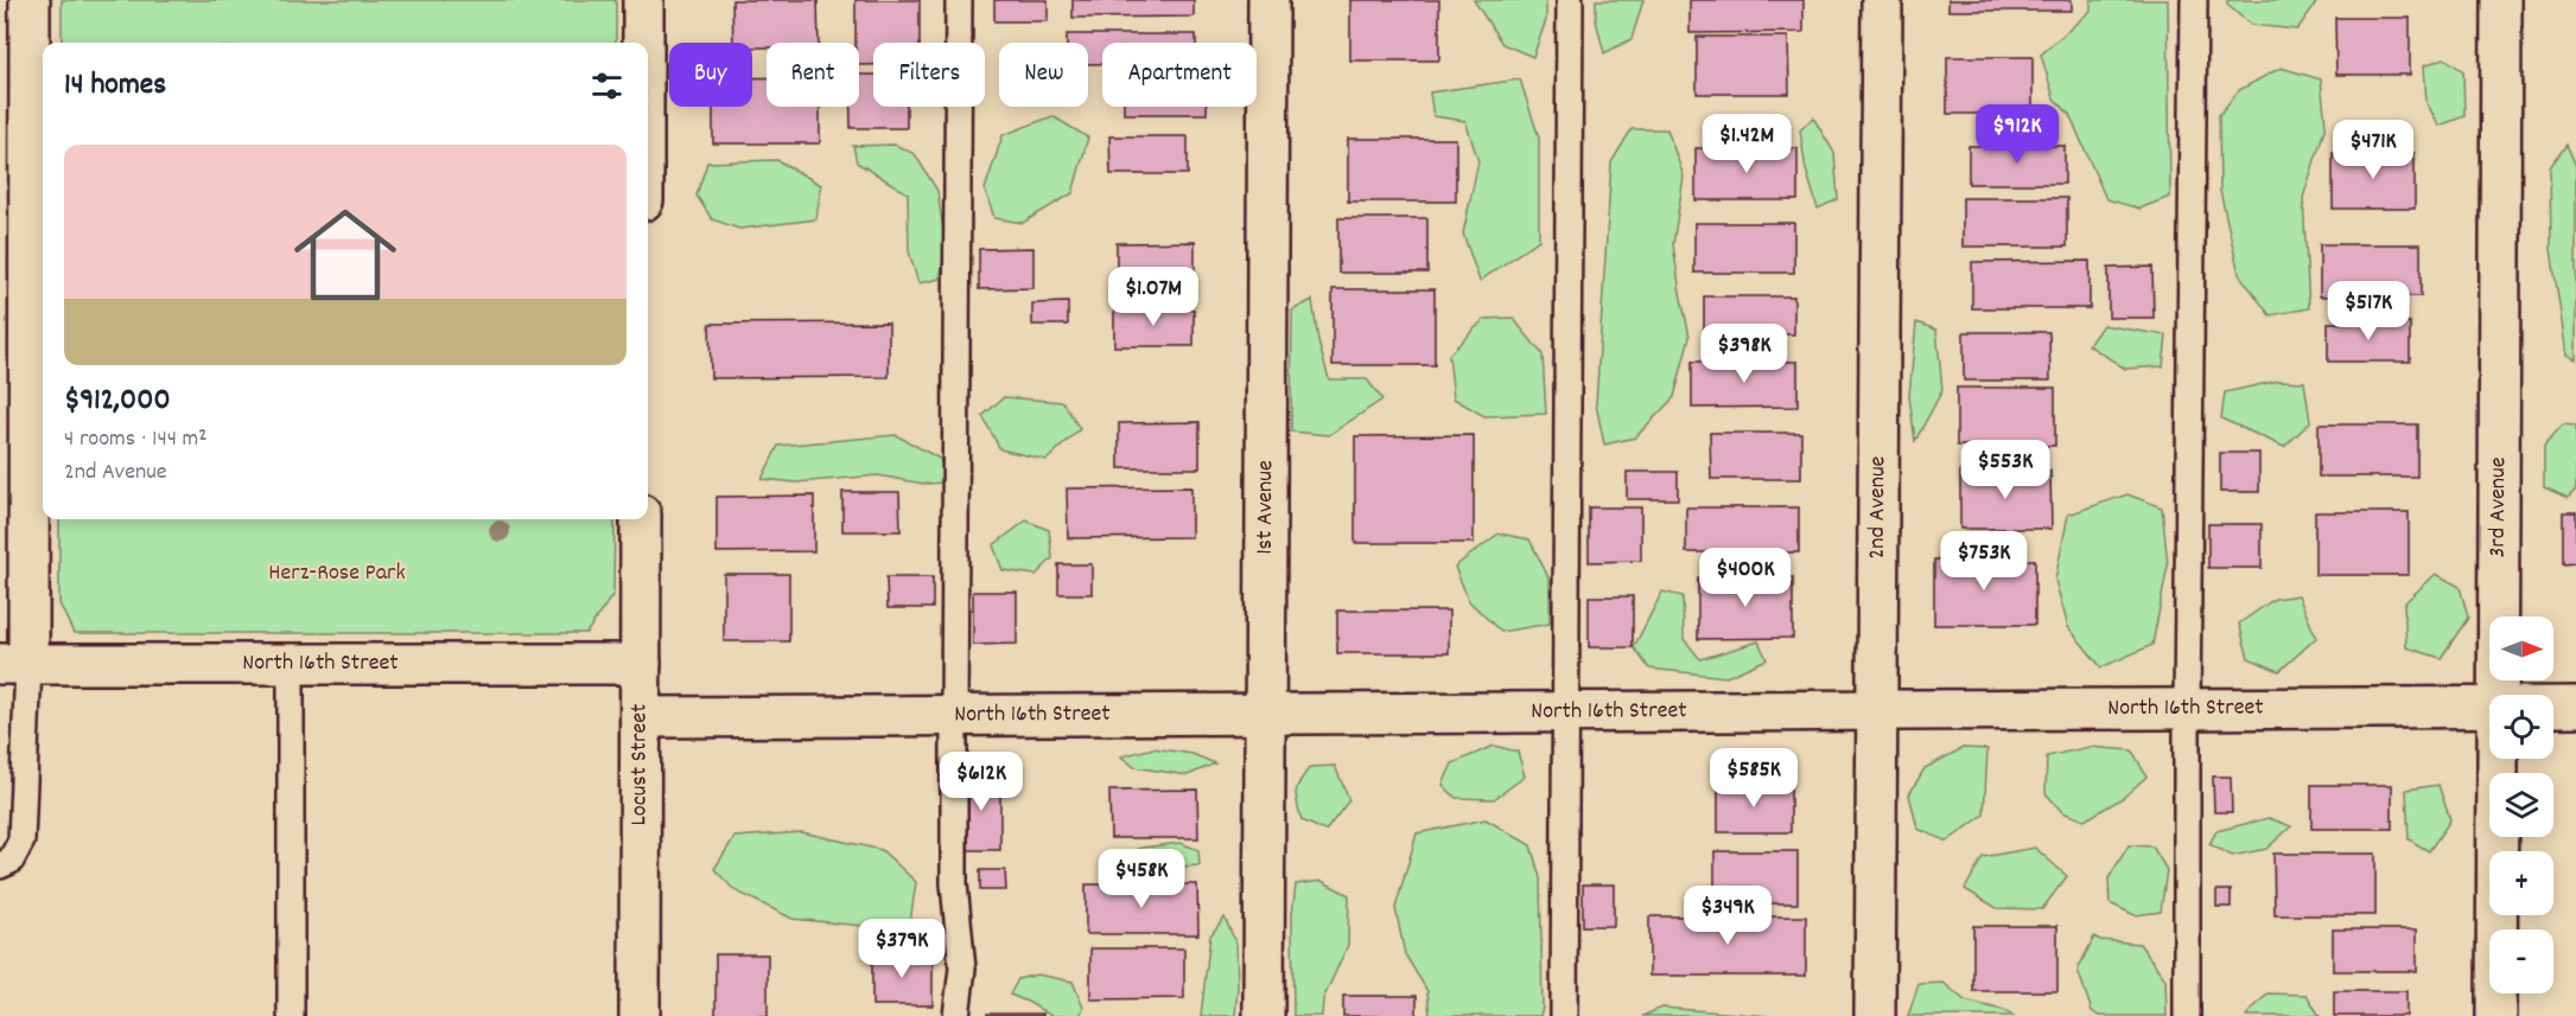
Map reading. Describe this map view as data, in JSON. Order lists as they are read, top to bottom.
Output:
{
  "streets": {
    "street": [
      "2nd Avenue",
      "3rd Avenue",
      "1st Avenue",
      "North 16th Street",
      "Locust Street"
    ]
  },
  "crossings": [
    ["2nd Avenue", "North 16th Street"],
    ["1st Avenue", "North 16th Street"],
    ["North 16th Street", "Locust Street"]
  ],
  "parks": ["Herz-Rose Park"],
  "north": "right",
  "page": {
    "chip": [
      "Buy",
      "Rent",
      "Filters",
      "New",
      "Apartment"
    ],
    "heading": "14 homes",
    "price": [
      "$912K",
      "$1.42M",
      "$471K",
      "$1.07M",
      "$517K",
      "$398K",
      "$553K",
      "$753K",
      "$400K",
      "$585K",
      "$612K",
      "$458K",
      "$349K",
      "$379K"
    ],
    "list": [
      {
        "name": "$912,000",
        "note": "4 rooms · 144 m² · 2nd Avenue"
      }
    ],
    "map_buttons": ["+", "−"]
  }
}
